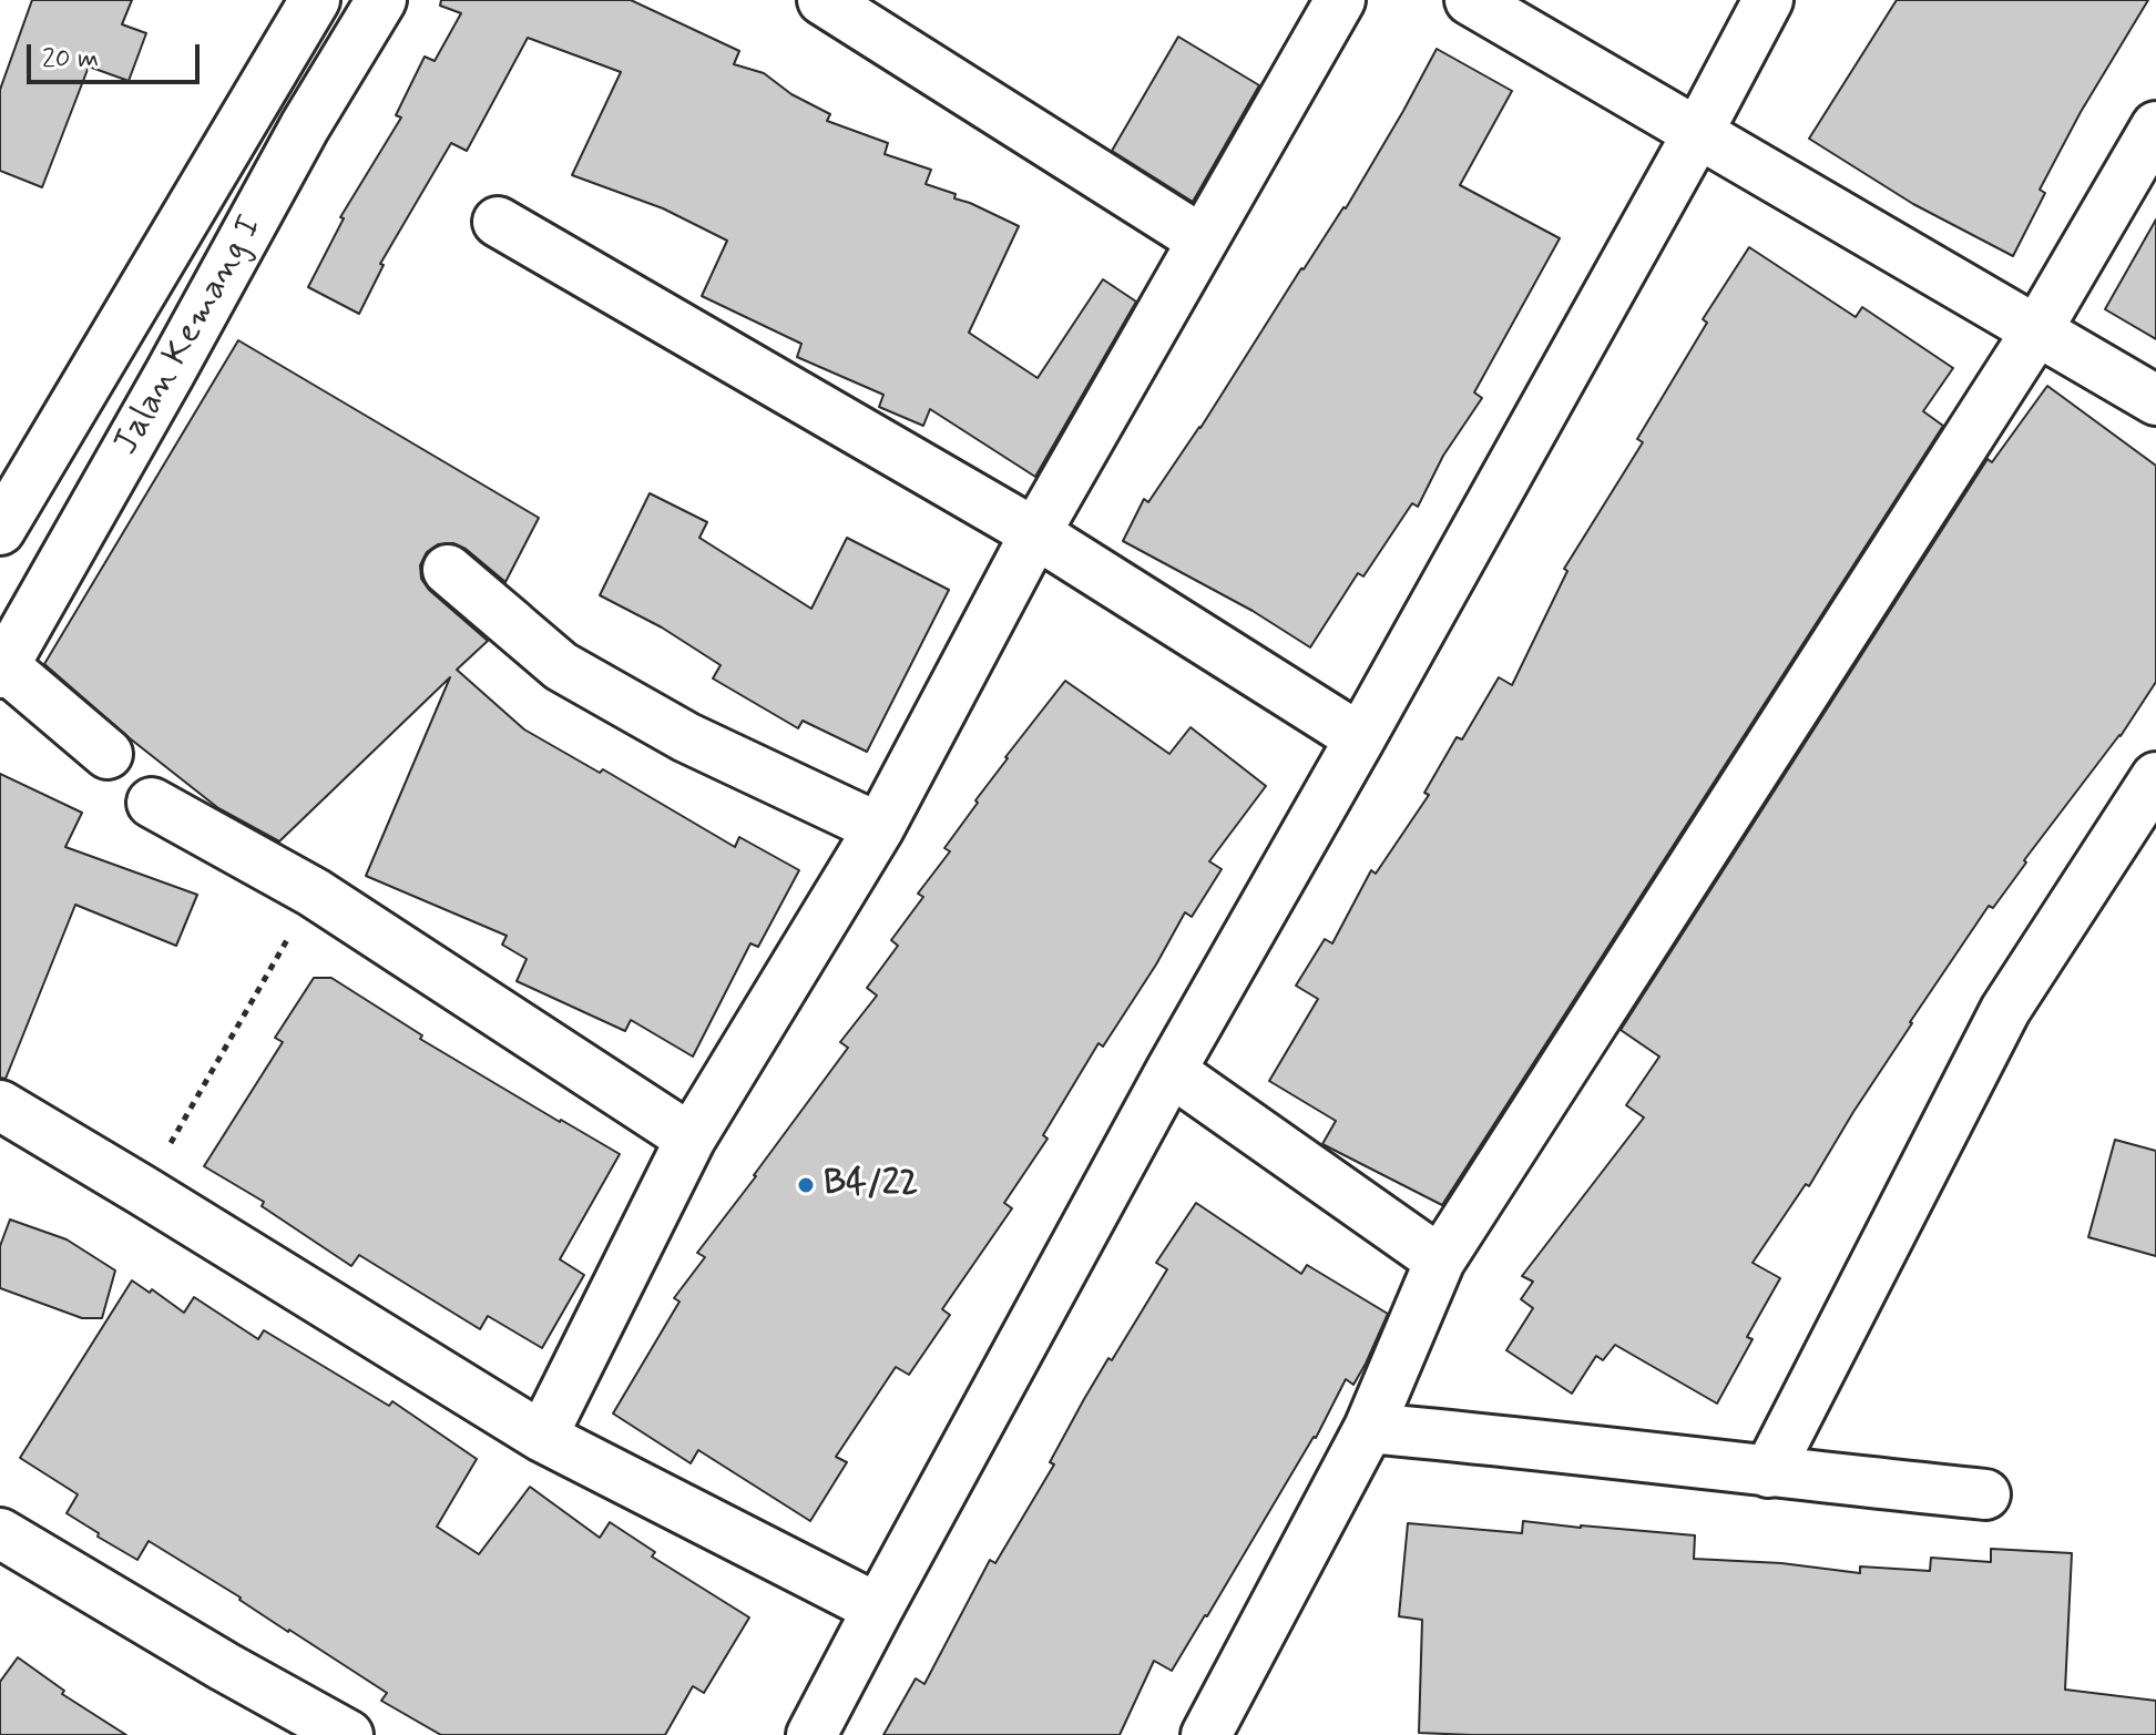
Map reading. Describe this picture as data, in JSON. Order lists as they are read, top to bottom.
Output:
{
  "streets": {
    "street": ["Jalan Kemang I"]
  },
  "places": ["B4/22"],
  "scale_bar": "20 m"
}
